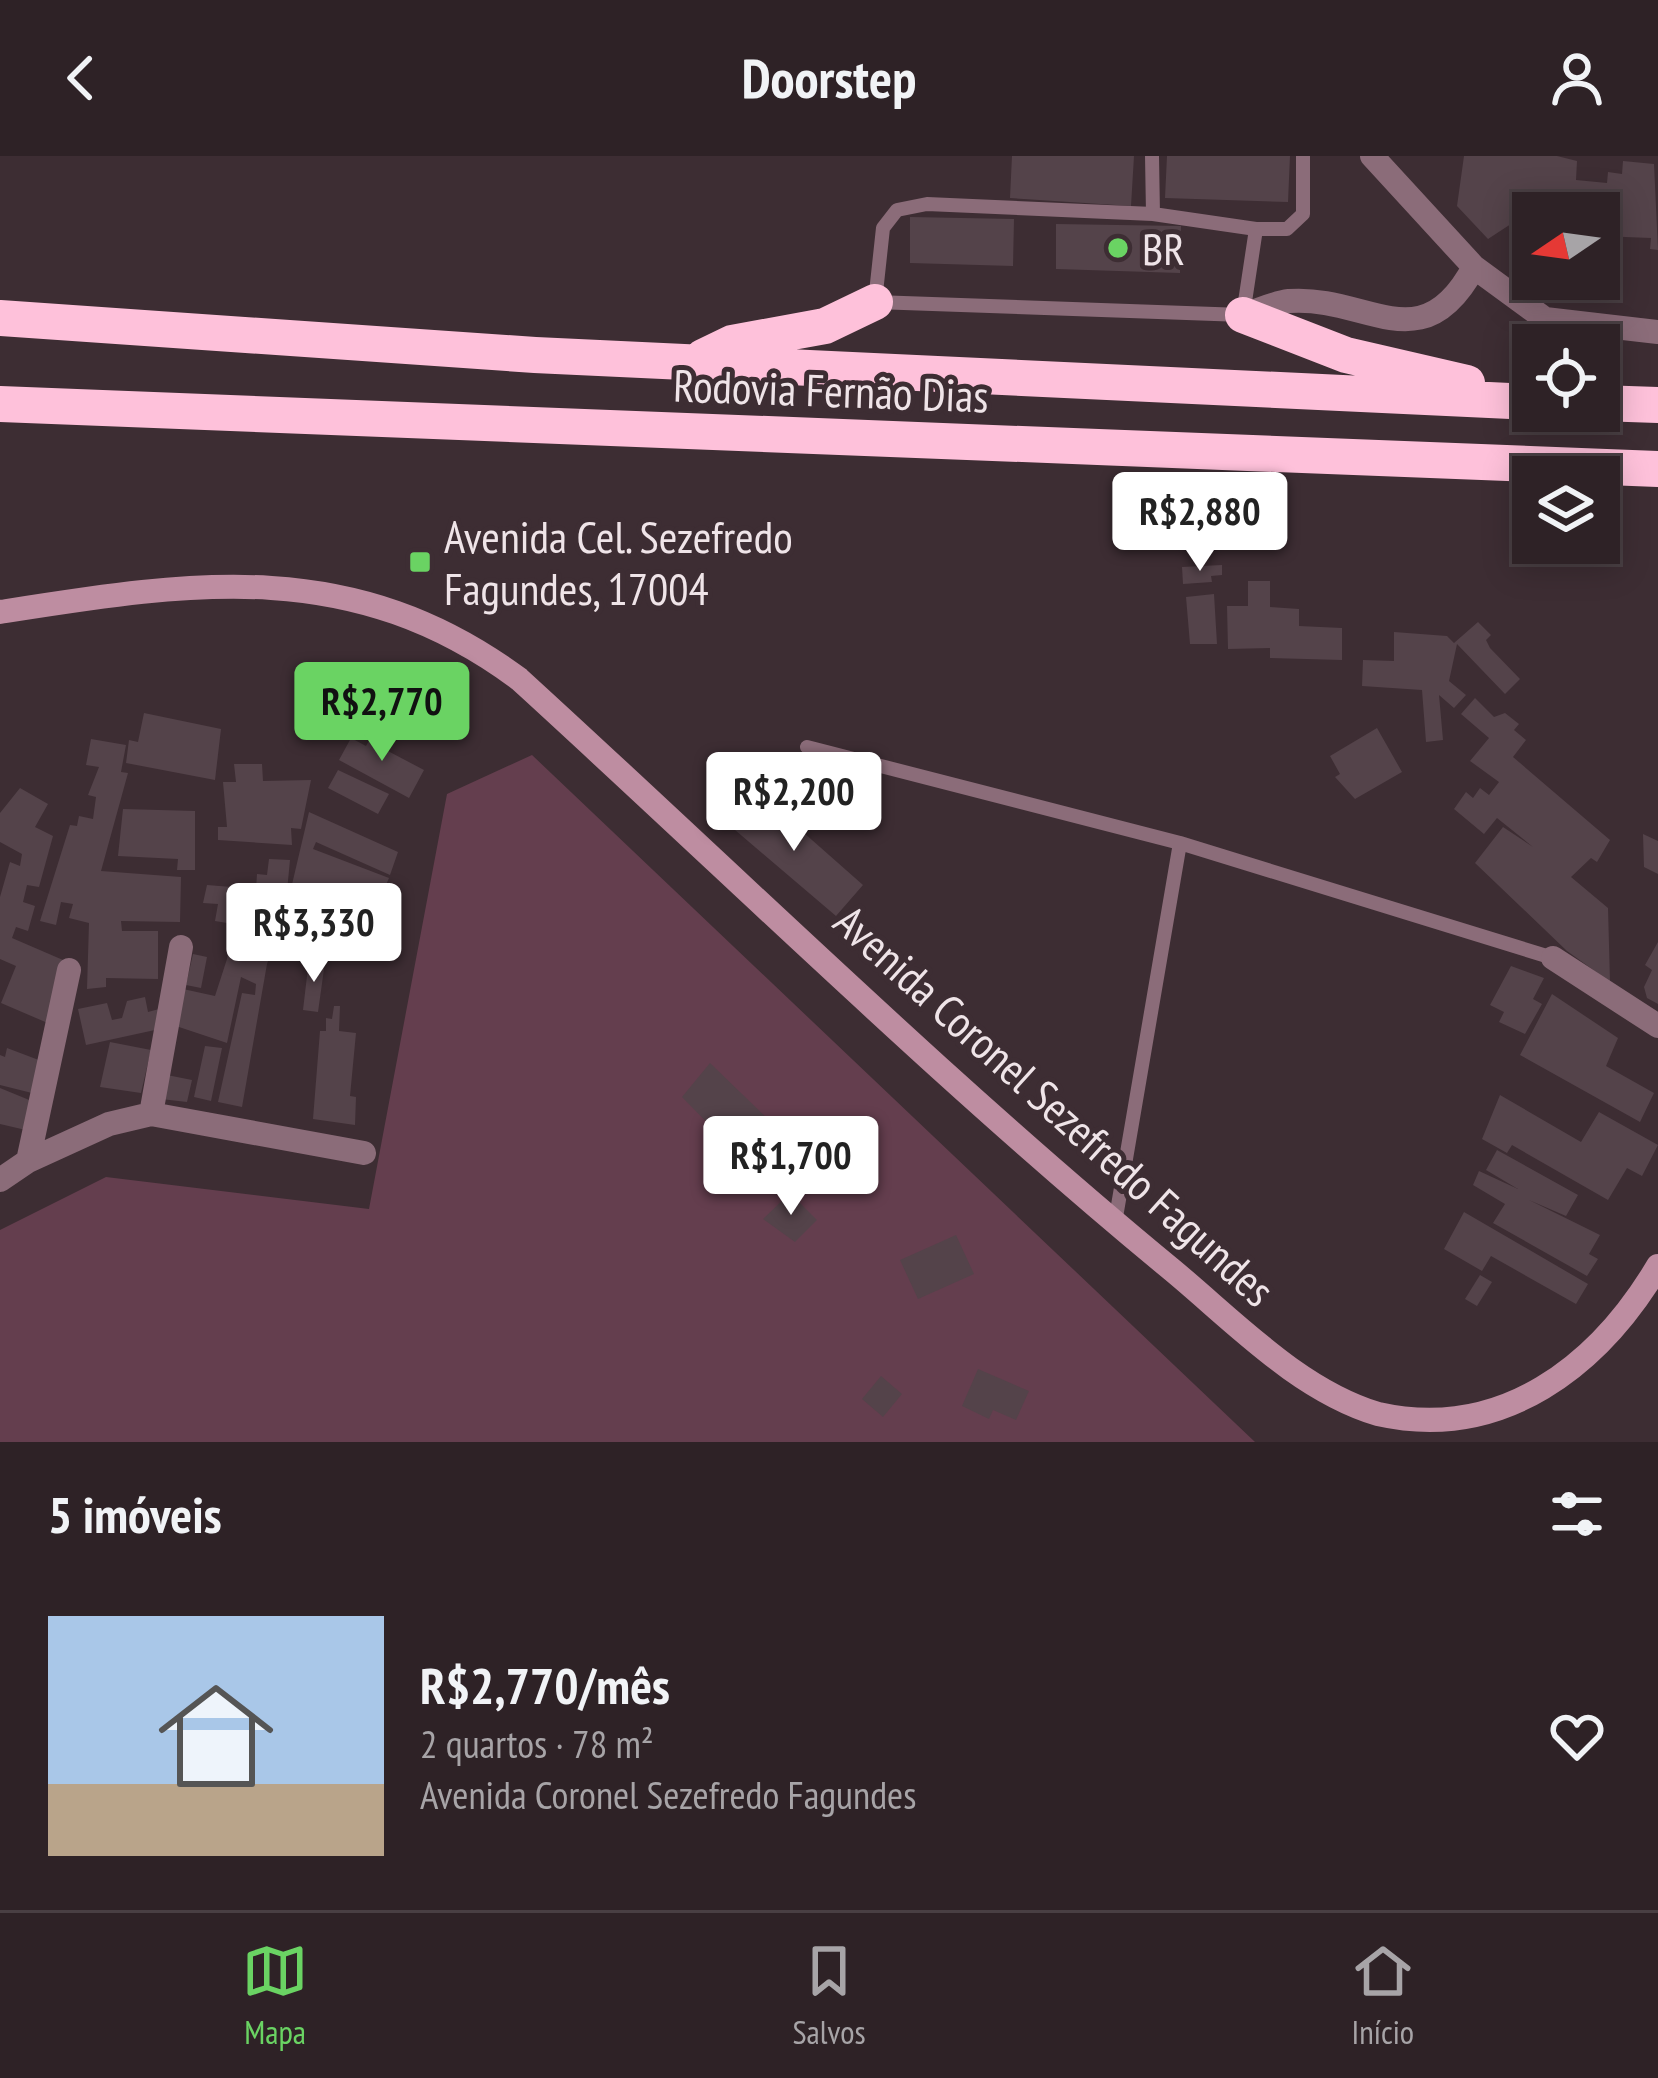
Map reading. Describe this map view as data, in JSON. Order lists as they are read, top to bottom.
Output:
{
  "streets": {
    "highway": ["Rodovia Fernão Dias"],
    "main road": ["Avenida Coronel Sezefredo Fagundes"]
  },
  "places": {
    "other": ["BR"],
    "transit": ["Avenida Cel. Sezefredo Fagundes, 17004"]
  },
  "north": "left",
  "page": {
    "header": "Doorstep",
    "price": [
      "R$2,880",
      "R$2,770",
      "R$2,200",
      "R$3,330",
      "R$1,700"
    ],
    "heading": "5 imóveis",
    "list": [
      {
        "name": "R$2,770/mês",
        "note": "2 quartos · 78 m² · Avenida Coronel Sezefredo Fagundes"
      }
    ],
    "tabs": ["Mapa", "Salvos", "Início"]
  }
}
